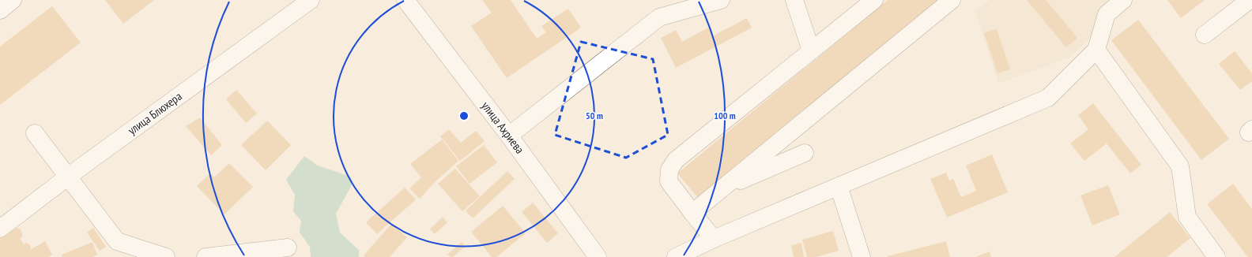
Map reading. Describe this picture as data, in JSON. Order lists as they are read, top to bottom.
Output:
{
  "streets": {
    "street": ["улица Блюхера", "улица Ахриева"]
  },
  "rings": ["50 m", "100 m"]
}
